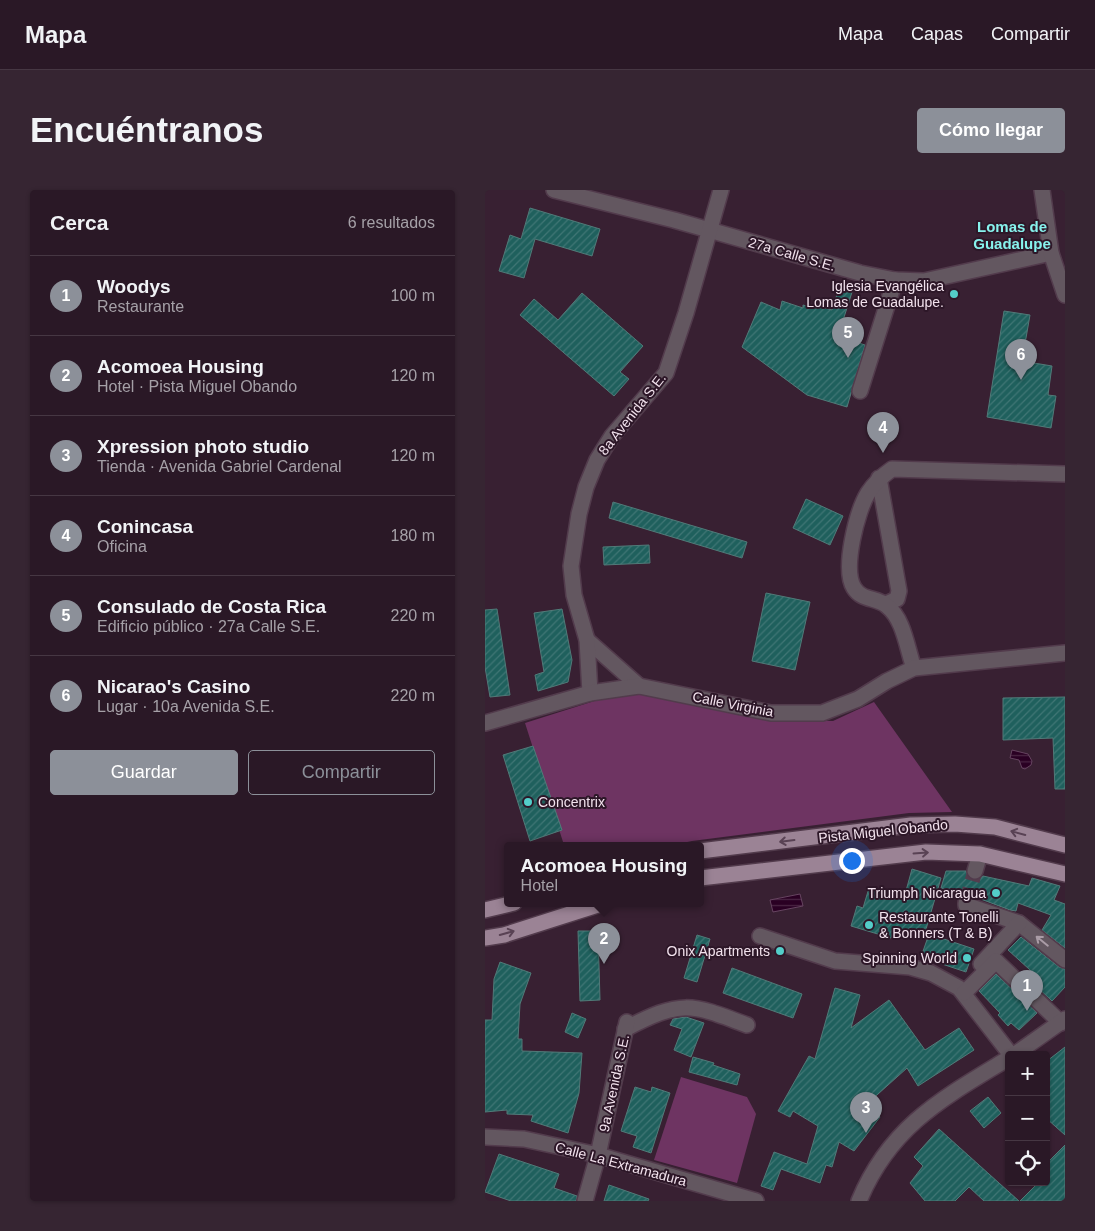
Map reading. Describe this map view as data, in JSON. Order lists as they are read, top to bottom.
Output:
{
  "streets": {
    "main road": ["Pista Miguel Obando"],
    "street": [
      "27a Calle S.E.",
      "8a Avenida S.E.",
      "Calle Virginia",
      "9a Avenida S.E.",
      "Calle La Extramadura"
    ]
  },
  "crossings": [
    ["27a Calle S.E.", "8a Avenida S.E."],
    ["8a Avenida S.E.", "Calle Virginia"],
    ["9a Avenida S.E.", "Calle La Extramadura"]
  ],
  "districts": ["Lomas de Guadalupe"],
  "places": [
    "Iglesia Evangélica Lomas de Guadalupe.",
    "Concentrix",
    "Triumph Nicaragua",
    "Restaurante Tonelli & Bonners (T & B)",
    "Onix Apartments",
    "Spinning World"
  ],
  "page": {
    "header": "Mapa",
    "nav": ["Mapa", "Capas", "Compartir"],
    "buttons": [
      "Cómo llegar",
      ["Guardar", "Compartir"]
    ],
    "title": "Encuéntranos",
    "heading": ["Cerca", "6 resultados"],
    "list": [
      {
        "mark": "1",
        "name": "Woodys",
        "note": "Restaurante",
        "value": "100 m"
      },
      {
        "mark": "2",
        "name": "Acomoea Housing",
        "note": "Hotel · Pista Miguel Obando",
        "value": "120 m"
      },
      {
        "mark": "3",
        "name": "Xpression photo studio",
        "note": "Tienda · Avenida Gabriel Cardenal",
        "value": "120 m"
      },
      {
        "mark": "4",
        "name": "Conincasa",
        "note": "Oficina",
        "value": "180 m"
      },
      {
        "mark": "5",
        "name": "Consulado de Costa Rica",
        "note": "Edificio público · 27a Calle S.E.",
        "value": "220 m"
      },
      {
        "mark": "6",
        "name": "Nicarao's Casino",
        "note": "Lugar · 10a Avenida S.E.",
        "value": "220 m"
      }
    ],
    "pins": [
      "5",
      "6",
      "4",
      "2",
      "1",
      "3"
    ],
    "popup": ["Acomoea Housing", "Hotel"],
    "map_buttons": ["+", "−"]
  }
}
